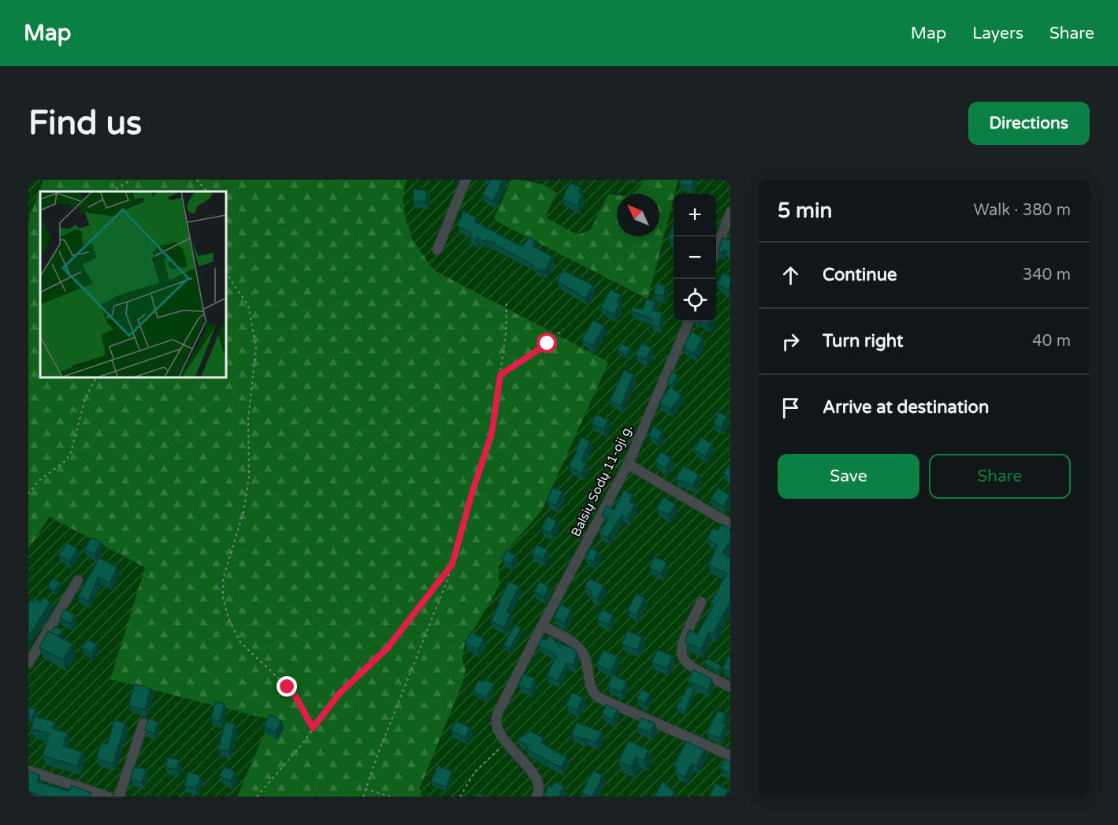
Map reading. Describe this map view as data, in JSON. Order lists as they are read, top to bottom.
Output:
{
  "streets": {
    "street": ["Balsių Sodų 11-oji g."]
  },
  "north": "top left",
  "page": {
    "header": "Map",
    "nav": ["Map", "Layers", "Share"],
    "buttons": [
      "Directions",
      ["Save", "Share"]
    ],
    "title": "Find us",
    "heading": ["5 min", "Walk · 380 m"],
    "map_buttons": ["+", "−"],
    "list": [
      ["Continue", "340 m"],
      ["Turn right", "40 m"],
      "Arrive at destination"
    ]
  }
}
